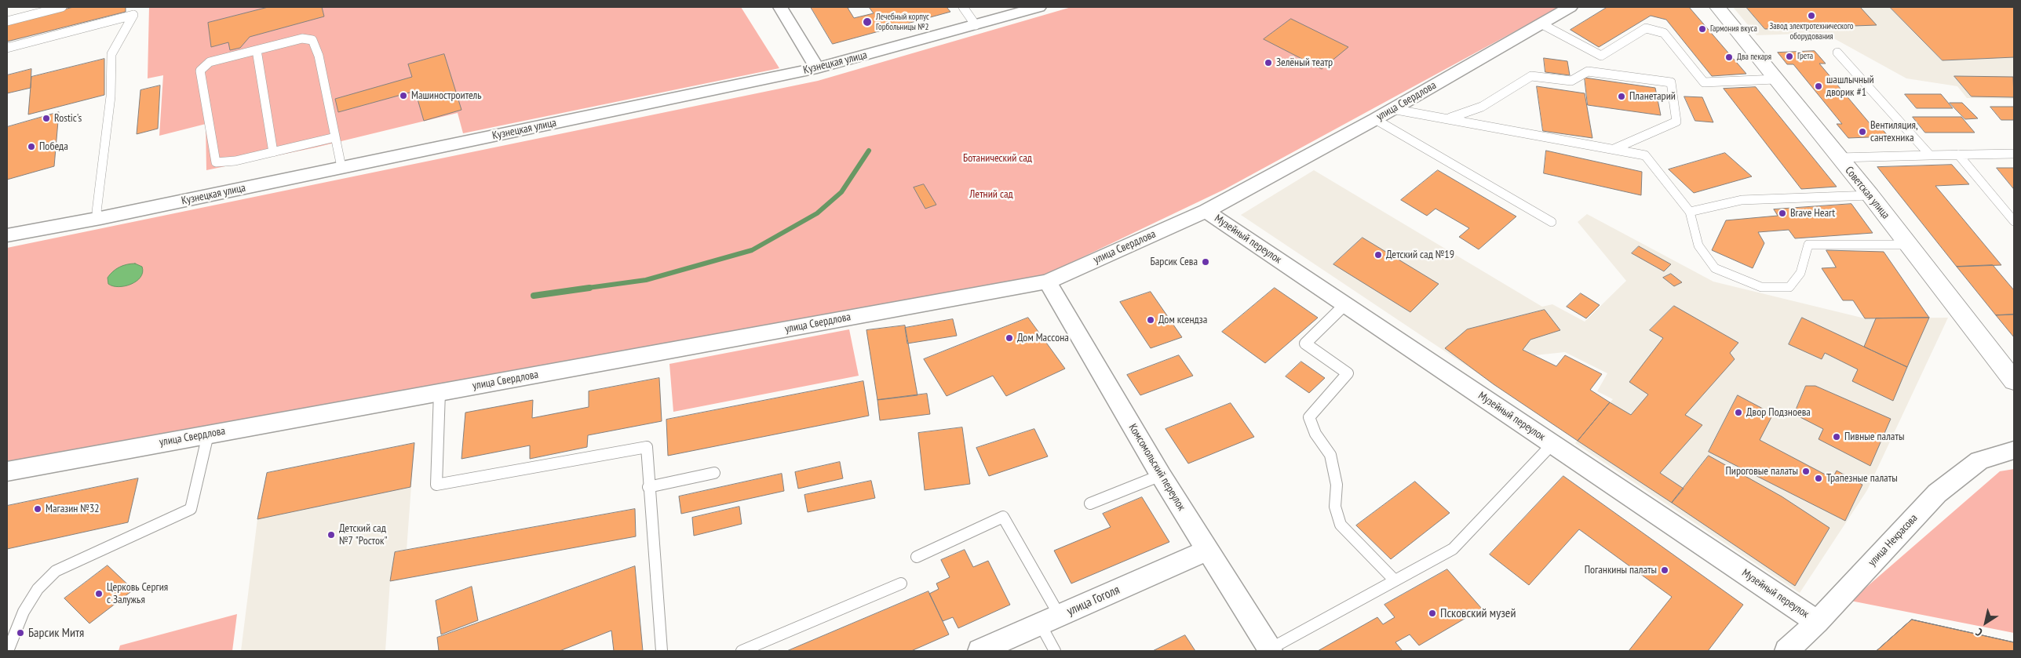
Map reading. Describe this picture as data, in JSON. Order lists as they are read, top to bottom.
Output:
{
  "streets": {
    "main road": ["Советская улица"],
    "street": [
      "Кузнецкая улица",
      "улица Свердлова",
      "Музейный переулок",
      "Комсомольский переулок",
      "улица Некрасова",
      "улица Гоголя"
    ]
  },
  "crossings": [
    ["улица Свердлова", "Музейный переулок"],
    ["улица Свердлова", "Комсомольский переулок"],
    ["Музейный переулок", "улица Некрасова"],
    ["Комсомольский переулок", "улица Гоголя"]
  ],
  "parks": ["Ботанический сад", "Летний сад"],
  "places": [
    "Завод электротехнического оборудования",
    "Лечебный корпус Горбольницы №2",
    "Гармония вкуса",
    "Грета",
    "Два пекаря",
    "Зелёный театр",
    "шашлычный дворик #1",
    "Машиностроитель",
    "Планетарий",
    "Rostic's",
    "Вентиляция, сантехника",
    "Победа",
    "Brave Heart",
    "Детский сад №19",
    "Барсик Сева",
    "Дом ксендза",
    "Дом Масcона",
    "Двор Подзноева",
    "Пивные палаты",
    "Пироговые палаты",
    "Трапезные палаты",
    "Магазин №32",
    "Детский сад №7 \"Росток\"",
    "Поганкины палаты",
    "Церковь Сергия с Залужья",
    "Псковский музей",
    "Барсик Митя"
  ],
  "north": "bottom left"
}
